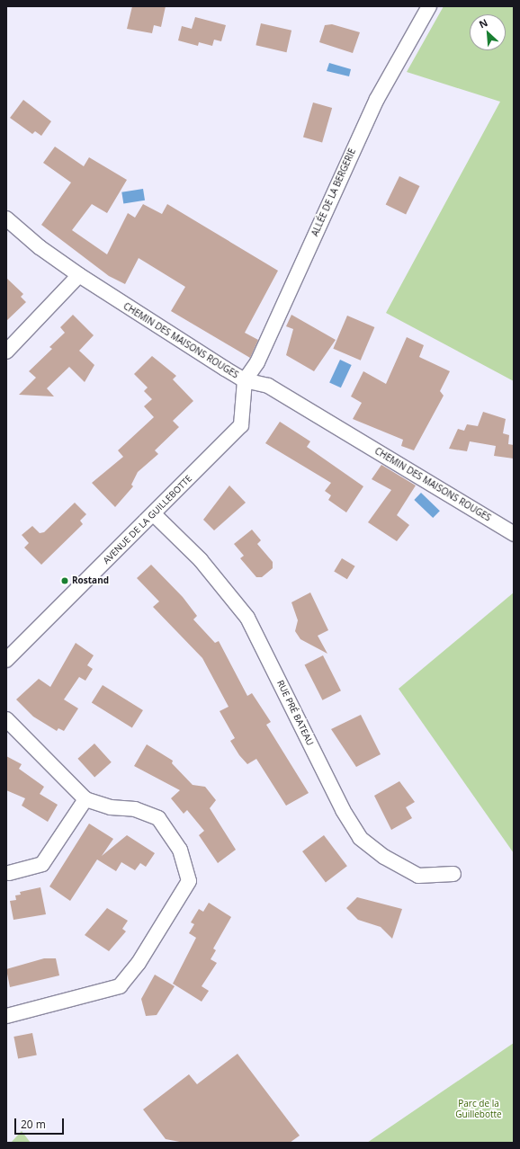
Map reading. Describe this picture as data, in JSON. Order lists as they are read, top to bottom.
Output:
{
  "streets": {
    "street": [
      "ALLÉE DE LA BERGERIE",
      "CHEMIN DES MAISONS ROUGES",
      "AVENUE DE LA GUILLEBOTTE",
      "RUE PRÉ BATEAU"
    ]
  },
  "crossings": [
    ["ALLÉE DE LA BERGERIE", "CHEMIN DES MAISONS ROUGES"],
    ["ALLÉE DE LA BERGERIE", "AVENUE DE LA GUILLEBOTTE"],
    ["CHEMIN DES MAISONS ROUGES", "AVENUE DE LA GUILLEBOTTE"],
    ["AVENUE DE LA GUILLEBOTTE", "RUE PRÉ BATEAU"]
  ],
  "parks": ["Parc de la Guillebotte"],
  "places": ["Rostand"],
  "scale_bar": "20 m",
  "north": "top left"
}
